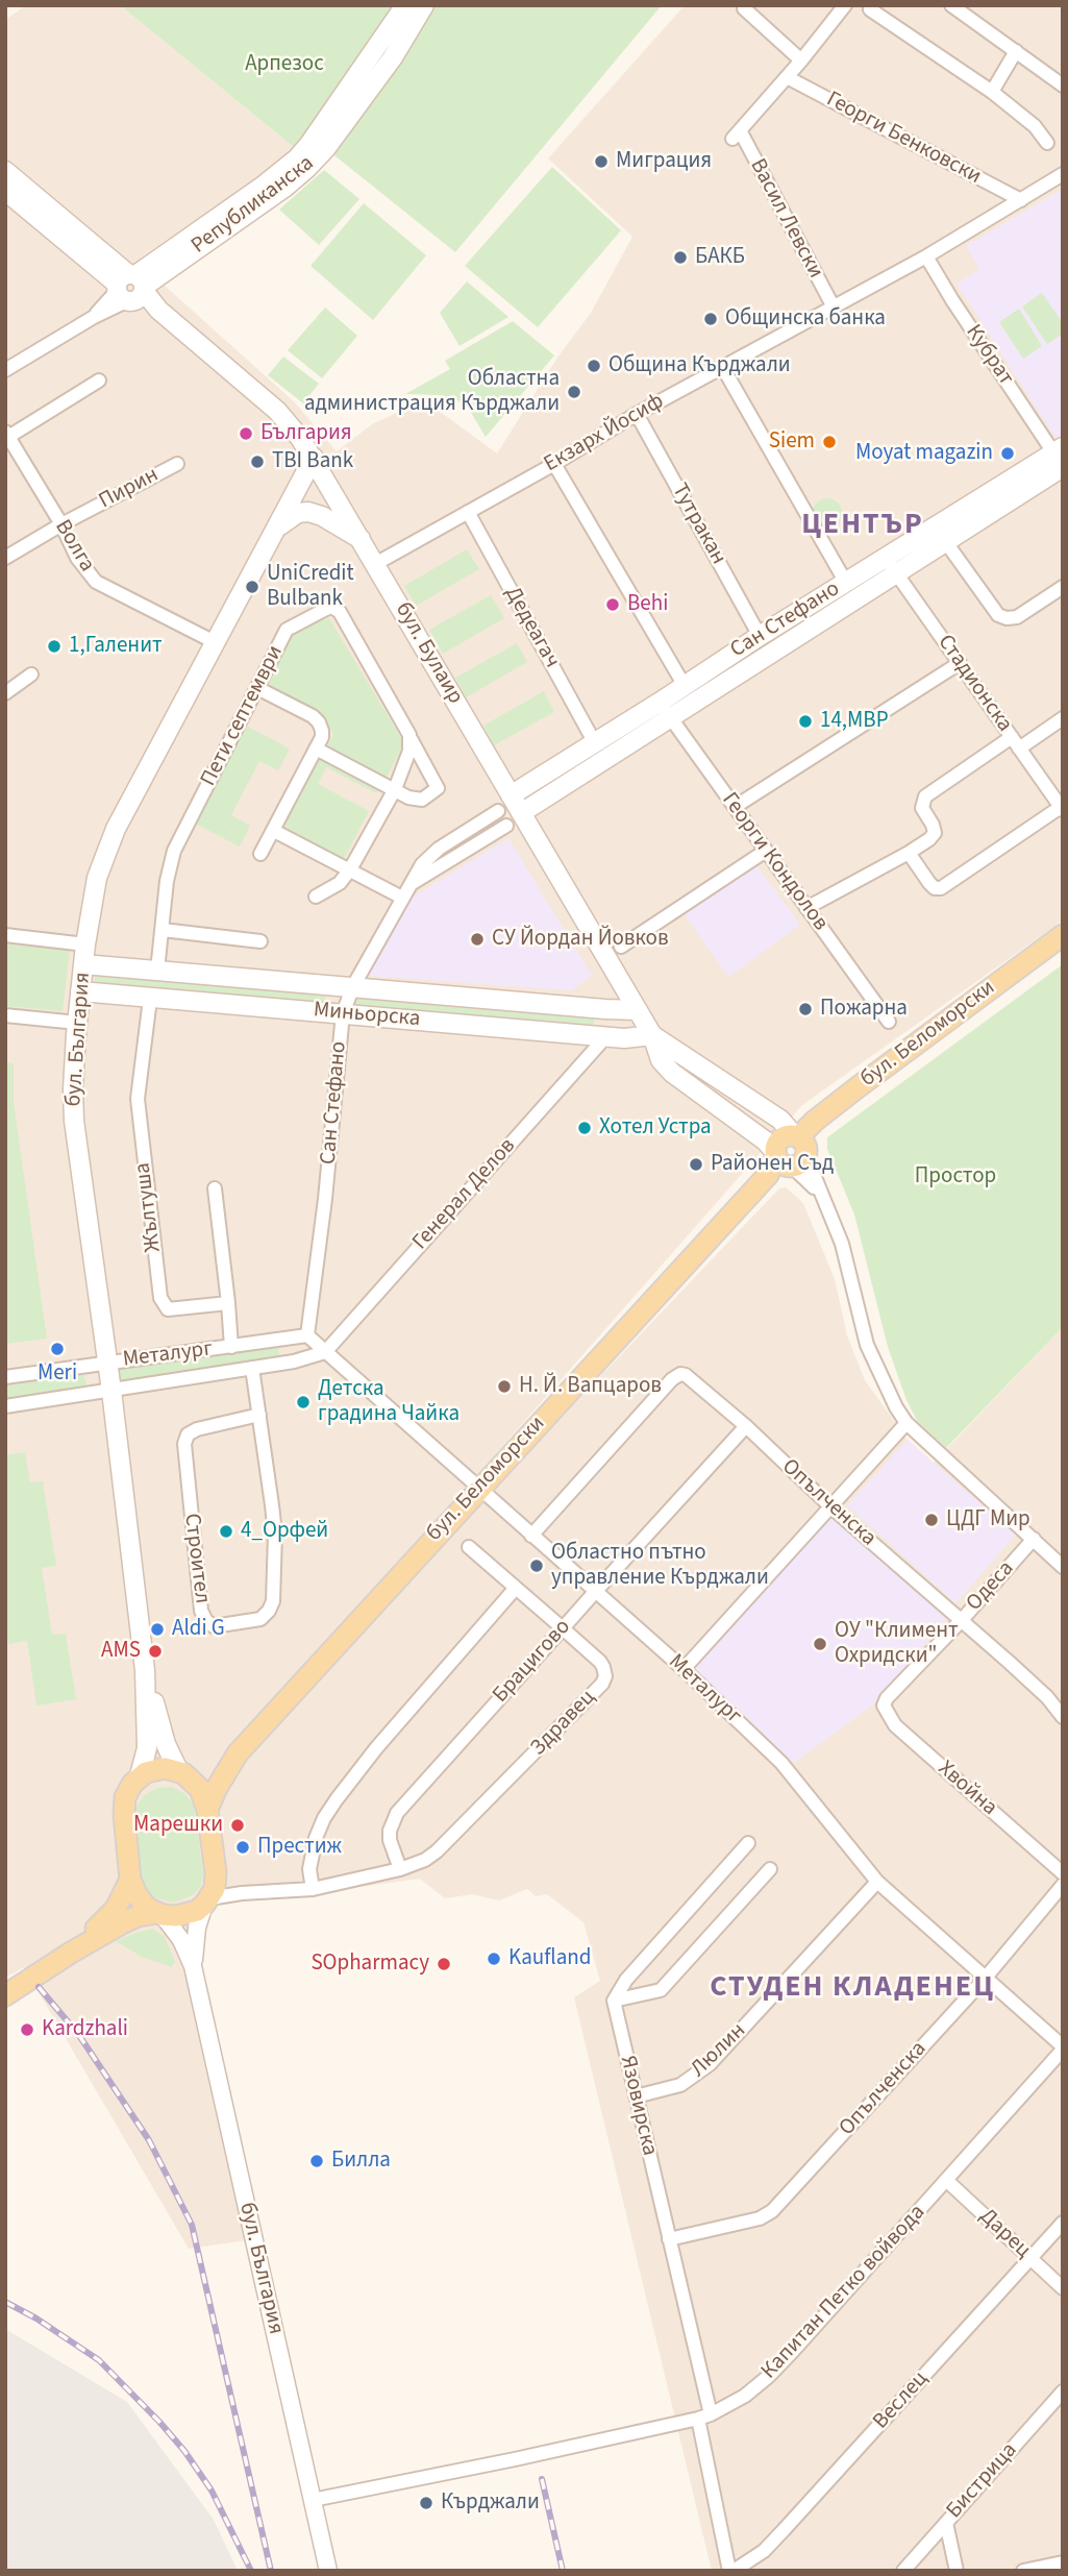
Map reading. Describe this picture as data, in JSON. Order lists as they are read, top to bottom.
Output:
{
  "streets": {
    "main road": [
      "Републиканска",
      "Сан Стефано",
      "бул. Булаир",
      "Миньорска",
      "бул. Беломорски",
      "бул. България"
    ],
    "street": [
      "Георги Бенковски",
      "Васил Левски",
      "Кубрат",
      "Екзарх Йосиф",
      "Пирин",
      "Тутракан",
      "Волга",
      "Дедеагач",
      "Стадионска",
      "Пети септември",
      "Георги Кондолов",
      "Генерал Делов",
      "Жълтуша",
      "Металург",
      "Опълченска",
      "Строител",
      "Одеса",
      "Брацигово",
      "Здравец",
      "Хвойна",
      "Люлин",
      "Язовирска",
      "Дарец",
      "Капитан Петко войвода",
      "Веслец",
      "Бистрица"
    ]
  },
  "crossings": [
    ["Георги Бенковски", "Васил Левски"],
    ["Георги Бенковски", "Екзарх Йосиф"],
    ["Републиканска", "бул. Булаир"],
    ["Васил Левски", "Екзарх Йосиф"],
    ["Кубрат", "Екзарх Йосиф"],
    ["Кубрат", "Сан Стефано"],
    ["Екзарх Йосиф", "Тутракан"],
    ["Екзарх Йосиф", "Дедеагач"],
    ["Екзарх Йосиф", "бул. Булаир"],
    ["Пирин", "Волга"],
    ["Тутракан", "Сан Стефано"],
    ["Волга", "бул. България"],
    ["Сан Стефано", "Дедеагач"],
    ["Сан Стефано", "бул. Булаир"],
    ["Сан Стефано", "Стадионска"],
    ["Сан Стефано", "Георги Кондолов"],
    ["Сан Стефано", "Миньорска"],
    ["Сан Стефано", "Металург"],
    ["бул. Булаир", "Миньорска"],
    ["бул. Булаир", "бул. Беломорски"],
    ["бул. Булаир", "бул. България"],
    ["Пети септември", "Миньорска"],
    ["Миньорска", "бул. България"],
    ["Миньорска", "Генерал Делов"],
    ["Миньорска", "Жълтуша"],
    ["бул. Беломорски", "бул. България"],
    ["бул. Беломорски", "Металург"],
    ["бул. България", "Металург"],
    ["бул. България", "Капитан Петко войвода"],
    ["Генерал Делов", "Металург"],
    ["Металург", "Опълченска"],
    ["Металург", "Строител"],
    ["Металург", "Брацигово"],
    ["Металург", "Люлин"],
    ["Металург", "Капитан Петко войвода"],
    ["Опълченска", "Одеса"],
    ["Опълченска", "Брацигово"],
    ["Опълченска", "Язовирска"],
    ["Одеса", "Хвойна"],
    ["Брацигово", "Здравец"],
    ["Люлин", "Язовирска"],
    ["Язовирска", "Капитан Петко войвода"],
    ["Язовирска", "Веслец"],
    ["Дарец", "Капитан Петко войвода"],
    ["Дарец", "Веслец"]
  ],
  "districts": ["ЦЕНТЪР", "СТУДЕН КЛАДЕНЕЦ"],
  "parks": ["Арпезос", "Простор"],
  "places": [
    "Миграция",
    "БАКБ",
    "Общинска банка",
    "Община Кърджали",
    "Областна администрация Кърджали",
    "България",
    "Siem",
    "Moyat magazin",
    "TBI Bank",
    "UniCredit Bulbank",
    "Behi",
    "1,Галенит",
    "14,МВР",
    "СУ Йордан Йовков",
    "Пожарна",
    "Хотел Устра",
    "Районен Съд",
    "Meri",
    "Н. Й. Вапцаров",
    "Детска градина Чайка",
    "ЦДГ Мир",
    "4_Орфей",
    "Областно пътно управление Кърджали",
    "Aldi G",
    "ОУ \"Климент Охридски\"",
    "AMS",
    "Марешки",
    "Престиж",
    "Kaufland",
    "SOpharmacy",
    "Kardzhali",
    "Билла",
    "Кърджали"
  ]
}
